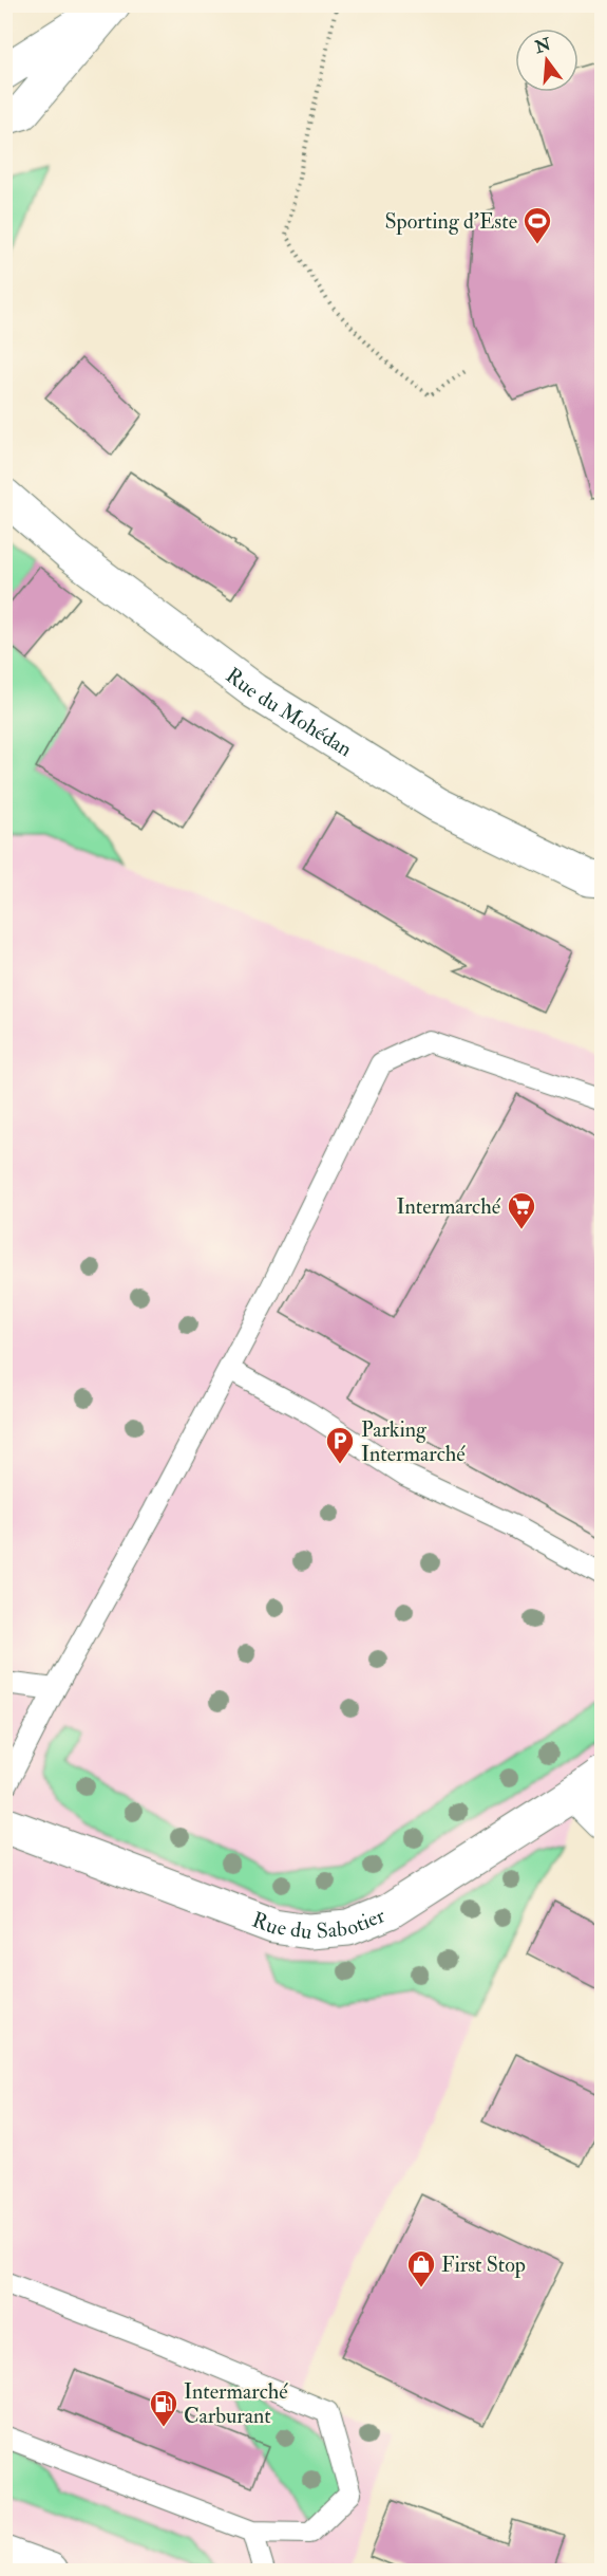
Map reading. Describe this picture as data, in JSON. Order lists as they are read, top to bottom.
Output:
{
  "streets": {
    "street": ["Rue du Mohédan", "Rue du Sabotier"]
  },
  "places": {
    "sports": ["Sporting d'Este"],
    "supermarket": ["Intermarché"],
    "parking": ["Parking Intermarché"],
    "shop": ["First Stop"],
    "fuel station": ["Intermarché Carburant"]
  },
  "north": "top"
}
